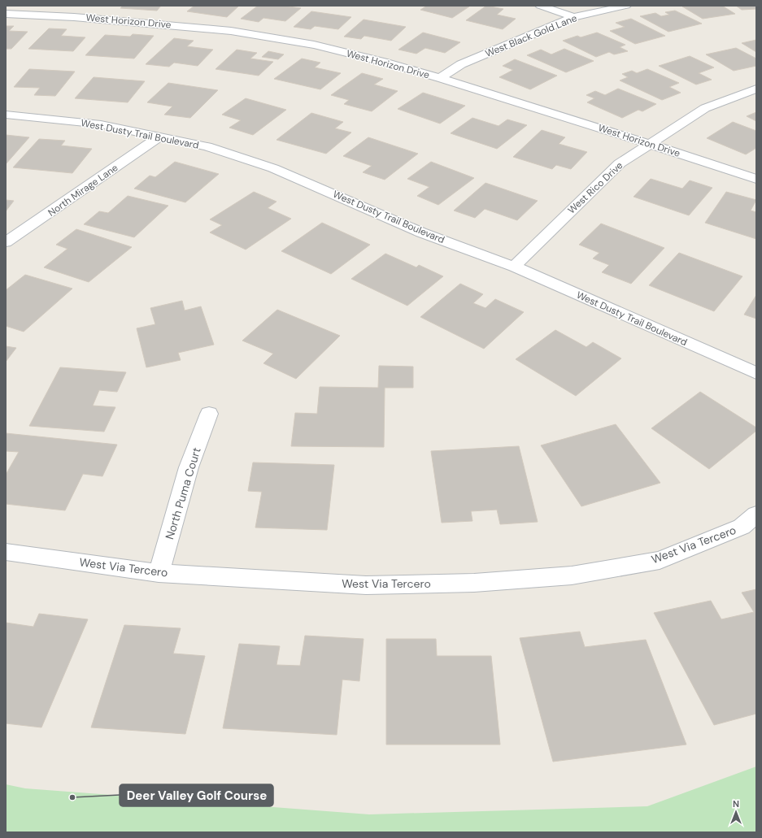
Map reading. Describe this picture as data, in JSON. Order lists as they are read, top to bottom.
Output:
{
  "streets": {
    "street": [
      "West Horizon Drive",
      "West Black Gold Lane",
      "West Dusty Trail Boulevard",
      "West Rico Drive",
      "North Mirage Lane",
      "North Puma Court",
      "West Via Tercero"
    ]
  },
  "crossings": [
    ["West Horizon Drive", "West Black Gold Lane"],
    ["West Horizon Drive", "West Rico Drive"],
    ["West Dusty Trail Boulevard", "West Rico Drive"],
    ["West Dusty Trail Boulevard", "North Mirage Lane"],
    ["North Puma Court", "West Via Tercero"]
  ],
  "places": ["Deer Valley Golf Course"],
  "north": "top"
}
